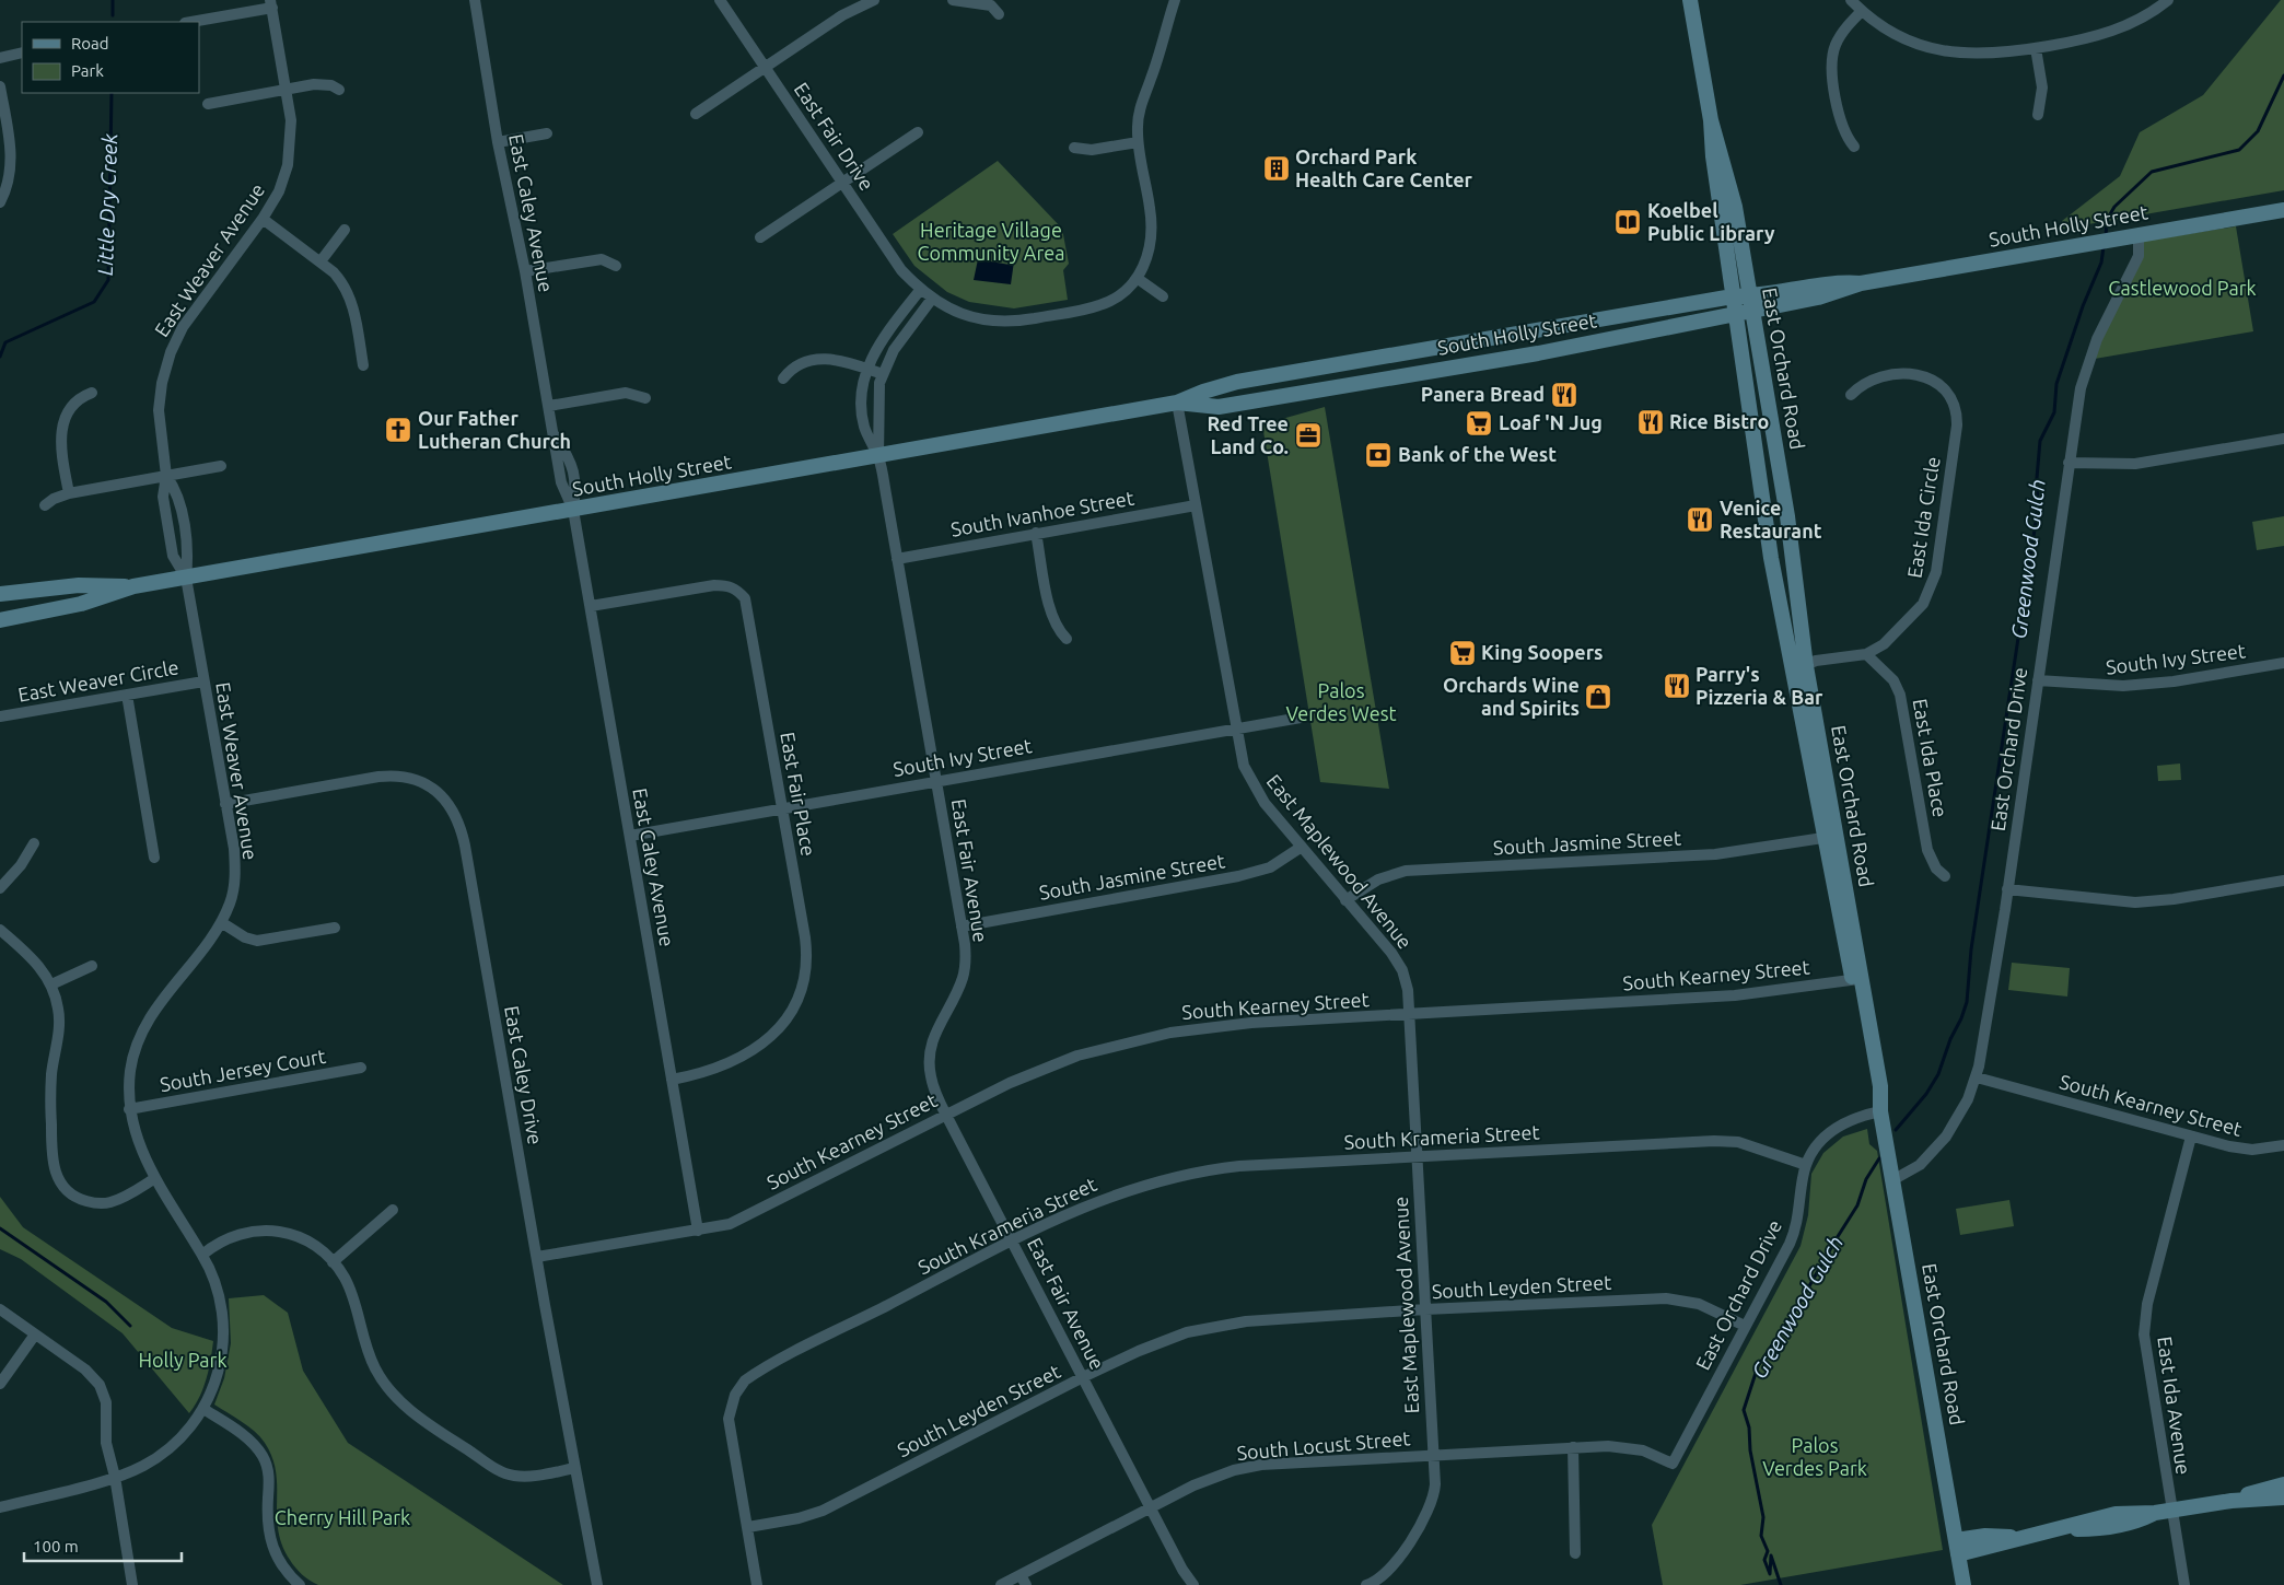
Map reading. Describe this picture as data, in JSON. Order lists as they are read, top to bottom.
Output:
{
  "streets": {
    "main road": ["South Holly Street", "East Orchard Road"],
    "street": [
      "East Fair Drive",
      "East Caley Avenue",
      "East Weaver Avenue",
      "South Ivanhoe Street",
      "East Ida Circle",
      "South Ivy Street",
      "East Weaver Circle",
      "East Orchard Drive",
      "East Ida Place",
      "East Fair Place",
      "South Jasmine Street",
      "East Maplewood Avenue",
      "East Fair Avenue",
      "South Kearney Street",
      "South Jersey Court",
      "East Caley Drive",
      "South Krameria Street",
      "South Leyden Street",
      "East Ida Avenue",
      "South Locust Street"
    ]
  },
  "crossings": [
    ["East Fair Drive", "East Fair Avenue"],
    ["East Caley Avenue", "South Holly Street"],
    ["East Caley Avenue", "South Ivy Street"],
    ["East Caley Avenue", "East Fair Place"],
    ["East Caley Avenue", "South Kearney Street"],
    ["South Holly Street", "East Weaver Avenue"],
    ["South Holly Street", "East Orchard Road"],
    ["South Holly Street", "East Orchard Drive"],
    ["South Holly Street", "East Maplewood Avenue"],
    ["South Holly Street", "East Fair Avenue"],
    ["East Weaver Avenue", "East Weaver Circle"],
    ["East Weaver Avenue", "South Jersey Court"],
    ["East Weaver Avenue", "East Caley Drive"],
    ["East Orchard Road", "East Ida Circle"],
    ["East Orchard Road", "East Orchard Drive"],
    ["East Orchard Road", "South Jasmine Street"],
    ["East Orchard Road", "South Kearney Street"],
    ["South Ivanhoe Street", "East Maplewood Avenue"],
    ["South Ivanhoe Street", "East Fair Avenue"],
    ["East Ida Circle", "East Ida Place"],
    ["South Ivy Street", "East Orchard Drive"],
    ["South Ivy Street", "East Fair Place"],
    ["South Ivy Street", "East Maplewood Avenue"],
    ["South Ivy Street", "East Fair Avenue"],
    ["East Orchard Drive", "South Kearney Street"],
    ["East Orchard Drive", "South Krameria Street"],
    ["East Orchard Drive", "South Leyden Street"],
    ["East Orchard Drive", "South Locust Street"],
    ["South Jasmine Street", "East Maplewood Avenue"],
    ["South Jasmine Street", "East Fair Avenue"],
    ["East Maplewood Avenue", "South Kearney Street"],
    ["East Maplewood Avenue", "South Krameria Street"],
    ["East Maplewood Avenue", "South Leyden Street"],
    ["East Maplewood Avenue", "South Locust Street"],
    ["East Fair Avenue", "South Kearney Street"],
    ["East Fair Avenue", "South Krameria Street"],
    ["East Fair Avenue", "South Leyden Street"],
    ["East Fair Avenue", "South Locust Street"],
    ["South Kearney Street", "East Caley Drive"],
    ["South Kearney Street", "East Ida Avenue"],
    ["South Krameria Street", "South Leyden Street"]
  ],
  "water": ["Little Dry Creek", "Greenwood Gulch"],
  "parks": [
    "Heritage Village Community Area",
    "Castlewood Park",
    "Palos Verdes West",
    "Holly Park",
    "Palos Verdes Park",
    "Cherry Hill Park"
  ],
  "places": {
    "building": ["Orchard Park Health Care Center"],
    "library": ["Koelbel Public Library"],
    "restaurant": [
      "Panera Bread",
      "Rice Bistro",
      "Venice Restaurant",
      "Parry's Pizzeria & Bar"
    ],
    "supermarket": ["Loaf 'N Jug", "King Soopers"],
    "church": ["Our Father Lutheran Church"],
    "office": ["Red Tree Land Co."],
    "bank": ["Bank of the West"],
    "shop": ["Orchards Wine and Spirits"]
  },
  "legend": ["Road", "Park"],
  "scale_bar": "100 m"
}
